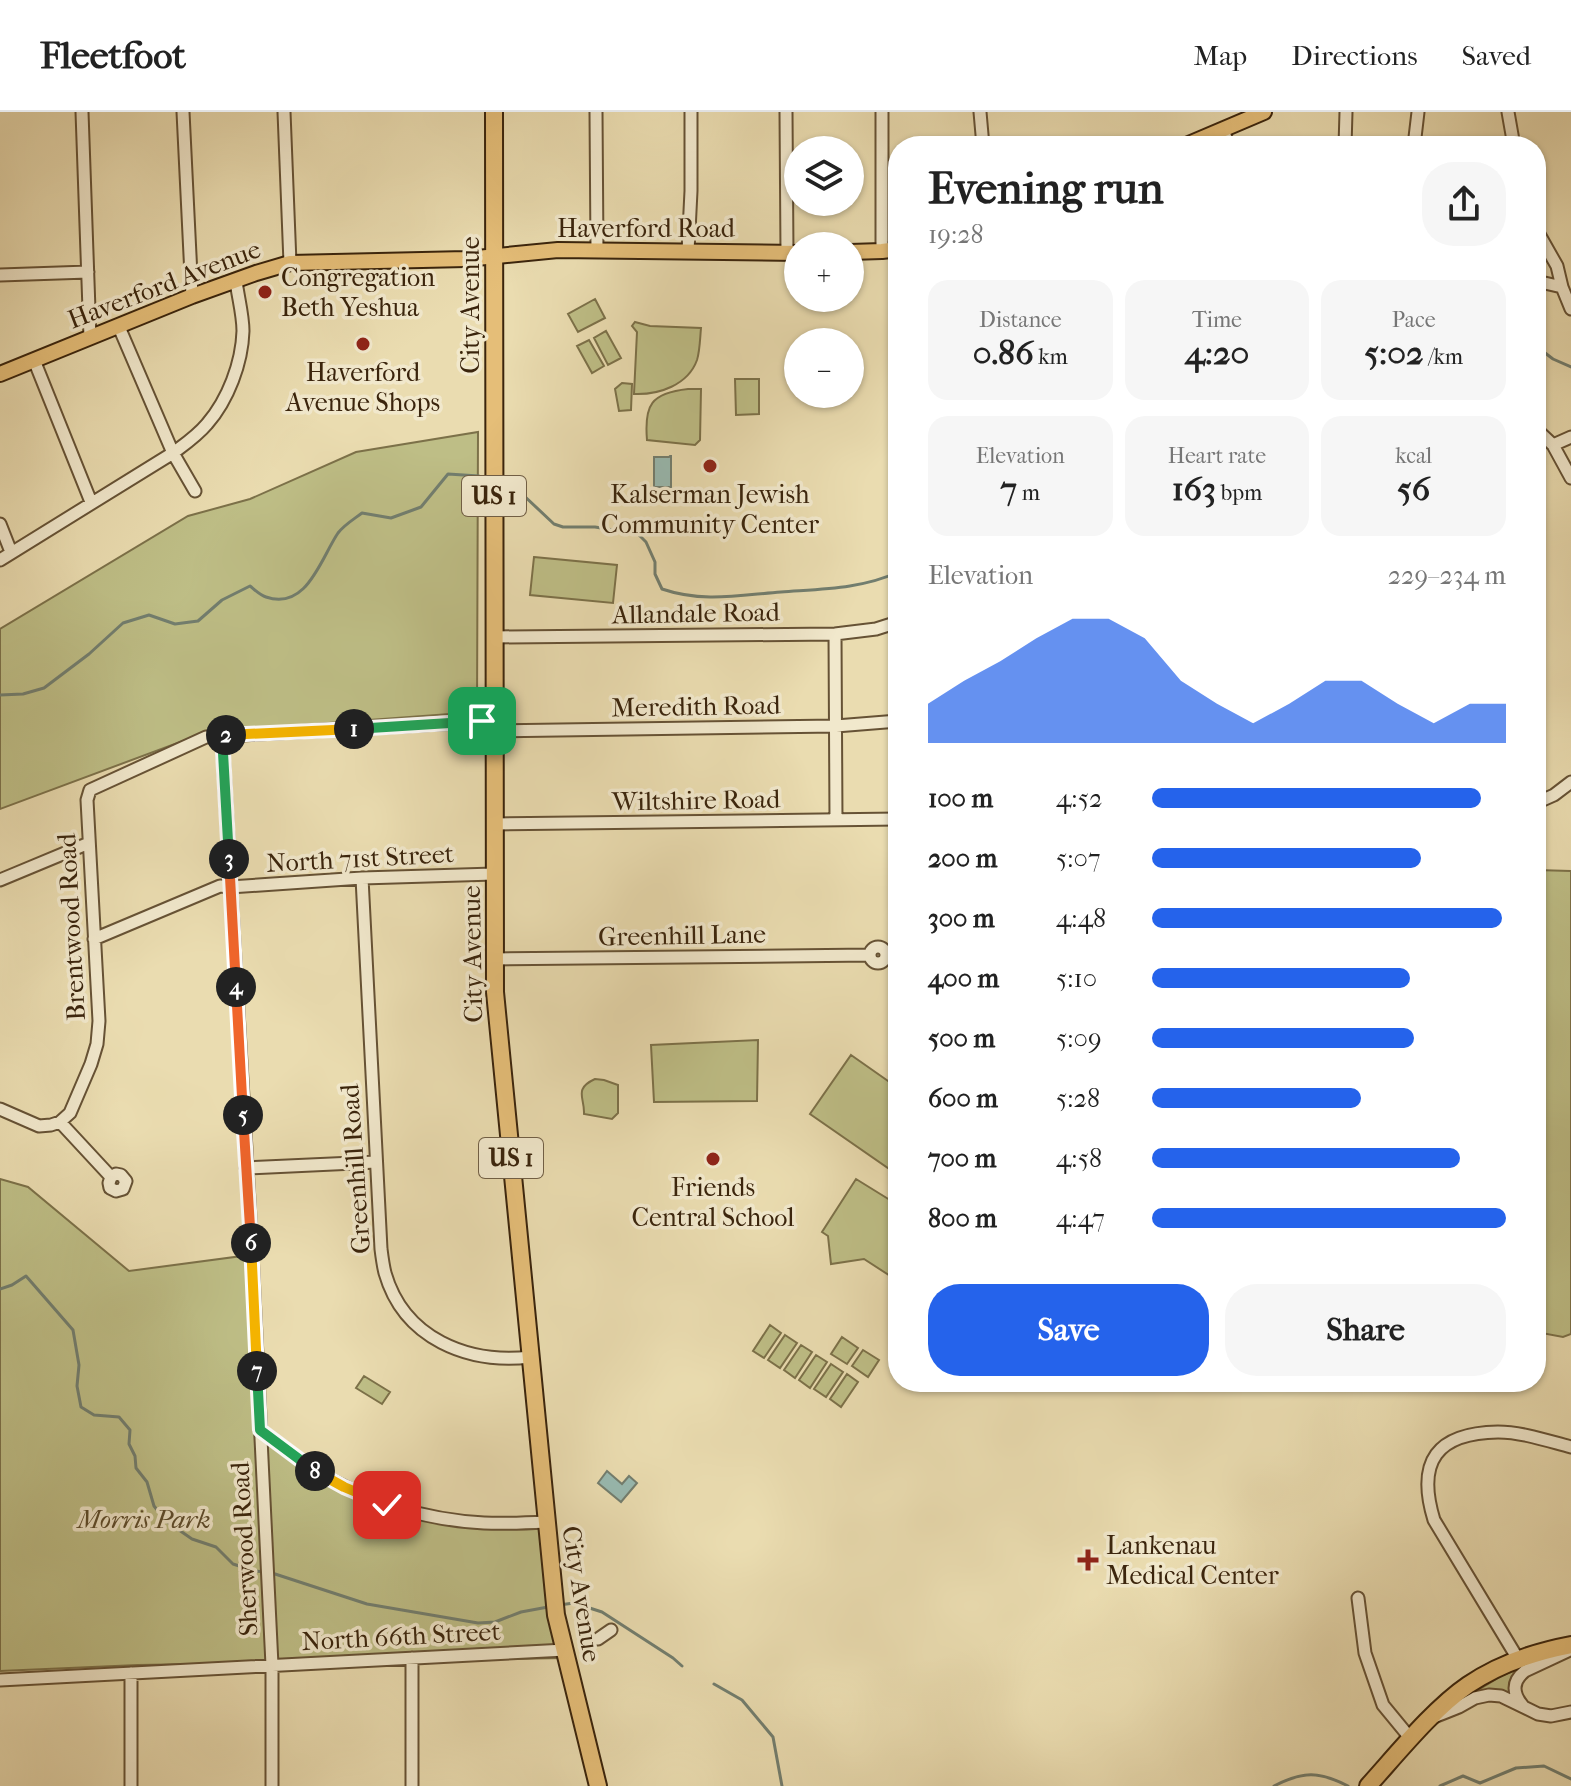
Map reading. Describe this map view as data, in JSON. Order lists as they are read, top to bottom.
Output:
{
  "streets": {
    "highway": ["City Avenue", "US 1"],
    "main road": ["Haverford Road", "Haverford Avenue"],
    "street": [
      "Allandale Road",
      "Meredith Road",
      "Wiltshire Road",
      "North 71st Street",
      "Brentwood Road",
      "Greenhill Lane",
      "Greenhill Road",
      "Sherwood Road",
      "North 66th Street"
    ]
  },
  "crossings": [
    ["Haverford Road", "Haverford Avenue"],
    ["Haverford Road", "City Avenue"],
    ["Haverford Avenue", "City Avenue"],
    ["City Avenue", "Allandale Road"],
    ["City Avenue", "Meredith Road"],
    ["City Avenue", "Wiltshire Road"],
    ["City Avenue", "North 71st Street"],
    ["City Avenue", "Greenhill Lane"],
    ["City Avenue", "Greenhill Road"],
    ["City Avenue", "North 66th Street"],
    ["Meredith Road", "Brentwood Road"],
    ["Meredith Road", "Sherwood Road"],
    ["North 71st Street", "Brentwood Road"],
    ["North 71st Street", "Greenhill Road"],
    ["North 71st Street", "Sherwood Road"],
    ["Sherwood Road", "North 66th Street"]
  ],
  "parks": ["Morris Park"],
  "places": {
    "other": [
      "Congregation Beth Yeshua",
      "Haverford Avenue Shops",
      "Kalserman Jewish Community Center",
      "Friends Central School"
    ],
    "health": ["Lankenau Medical Center"]
  },
  "page": {
    "header": "Fleetfoot",
    "nav": ["Map", "Directions", "Saved"],
    "map_buttons": ["+", "−"],
    "heading": ["Evening run", "19:28"],
    "stats": [
      ["Distance", "0.86 km"],
      ["Time", "4:20"],
      ["Pace", "5:02 /km"],
      ["Elevation", "7 m"],
      ["Heart rate", "163 bpm"],
      ["kcal", "56"]
    ],
    "chart": ["Elevation", "229–234 m"],
    "pins": [
      "1",
      "2",
      "3",
      "4",
      "5",
      "6",
      "7",
      "8"
    ],
    "list": [
      {
        "name": "100 m",
        "note": "4:52"
      },
      {
        "name": "200 m",
        "note": "5:07"
      },
      {
        "name": "300 m",
        "note": "4:48"
      },
      {
        "name": "400 m",
        "note": "5:10"
      },
      {
        "name": "500 m",
        "note": "5:09"
      },
      {
        "name": "600 m",
        "note": "5:28"
      },
      {
        "name": "700 m",
        "note": "4:58"
      },
      {
        "name": "800 m",
        "note": "4:47"
      }
    ],
    "buttons": ["Save", "Share"]
  }
}
